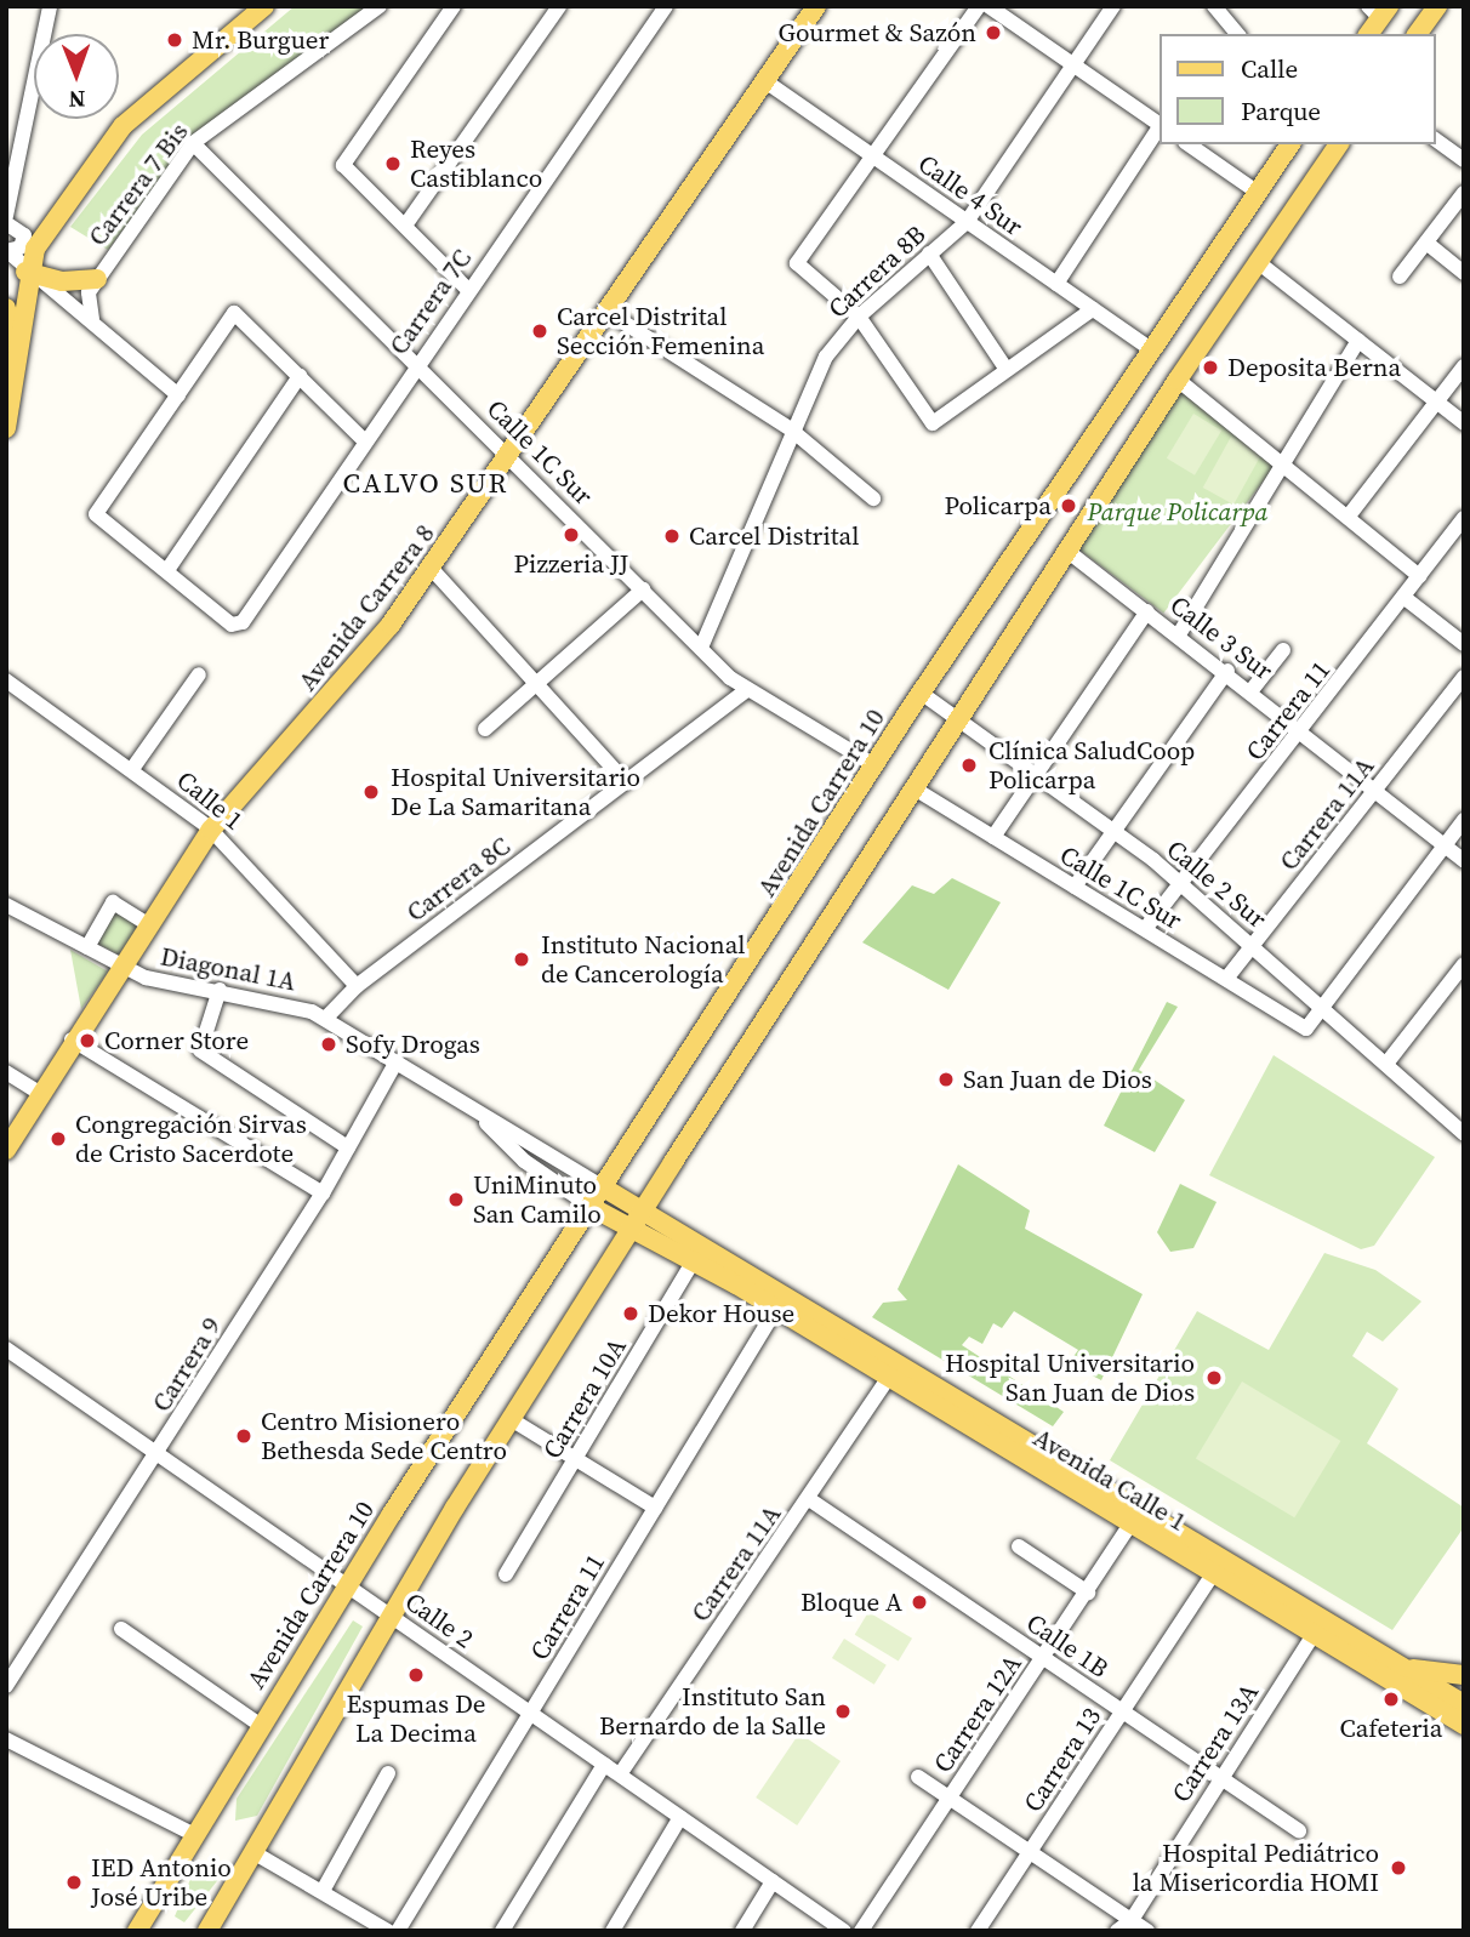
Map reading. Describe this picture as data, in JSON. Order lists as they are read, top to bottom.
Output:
{
  "streets": {
    "main road": ["Avenida Carrera 8", "Avenida Carrera 10", "Avenida Calle 1"],
    "street": [
      "Carrera 7 Bis",
      "Calle 4 Sur",
      "Carrera 8B",
      "Carrera 7C",
      "Calle 1C Sur",
      "Calle 3 Sur",
      "Carrera 11",
      "Calle 1",
      "Carrera 11A",
      "Carrera 8C",
      "Calle 2 Sur",
      "Diagonal 1A",
      "Carrera 9",
      "Carrera 10A",
      "Calle 2",
      "Calle 1B",
      "Carrera 12A",
      "Carrera 13A",
      "Carrera 13"
    ]
  },
  "crossings": [
    ["Carrera 7 Bis", "Calle 1C Sur"],
    ["Calle 4 Sur", "Carrera 8B"],
    ["Calle 4 Sur", "Avenida Carrera 8"],
    ["Calle 4 Sur", "Avenida Carrera 10"],
    ["Carrera 8B", "Calle 1C Sur"],
    ["Carrera 7C", "Calle 1C Sur"],
    ["Calle 1C Sur", "Avenida Carrera 8"],
    ["Calle 1C Sur", "Carrera 11"],
    ["Calle 1C Sur", "Avenida Carrera 10"],
    ["Calle 1C Sur", "Carrera 11A"],
    ["Calle 1C Sur", "Carrera 8C"],
    ["Calle 1C Sur", "Calle 2 Sur"],
    ["Avenida Carrera 8", "Calle 1"],
    ["Avenida Carrera 8", "Diagonal 1A"],
    ["Calle 3 Sur", "Carrera 11"],
    ["Calle 3 Sur", "Carrera 11A"],
    ["Carrera 11", "Calle 2 Sur"],
    ["Carrera 11", "Avenida Calle 1"],
    ["Carrera 11", "Calle 2"],
    ["Calle 1", "Carrera 8C"],
    ["Avenida Carrera 10", "Calle 2 Sur"],
    ["Avenida Carrera 10", "Avenida Calle 1"],
    ["Avenida Carrera 10", "Calle 2"],
    ["Carrera 11A", "Calle 2 Sur"],
    ["Carrera 11A", "Avenida Calle 1"],
    ["Carrera 11A", "Calle 2"],
    ["Carrera 11A", "Calle 1B"],
    ["Carrera 8C", "Diagonal 1A"],
    ["Carrera 9", "Calle 2"],
    ["Carrera 10A", "Avenida Calle 1"],
    ["Avenida Calle 1", "Carrera 12A"],
    ["Avenida Calle 1", "Carrera 13A"],
    ["Avenida Calle 1", "Carrera 13"],
    ["Calle 1B", "Carrera 12A"],
    ["Calle 1B", "Carrera 13A"],
    ["Calle 1B", "Carrera 13"]
  ],
  "districts": ["CALVO SUR"],
  "parks": ["Parque Policarpa"],
  "places": [
    "Gourmet & Sazón",
    "Mr. Burguer",
    "Reyes Castiblanco",
    "Carcel Distrital Sección Femenina",
    "Deposita Berna",
    "Policarpa",
    "Pizzeria JJ",
    "Carcel Distrital",
    "Clínica SaludCoop Policarpa",
    "Hospital Universitario De La Samaritana",
    "Instituto Nacional de Cancerología",
    "Corner Store",
    "Sofy Drogas",
    "San Juan de Dios",
    "Congregación Sirvas de Cristo Sacerdote",
    "UniMinuto San Camilo",
    "Dekor House",
    "Hospital Universitario San Juan de Dios",
    "Centro Misionero Bethesda Sede Centro",
    "Bloque A",
    "Espumas De La Decima",
    "Cafeteria",
    "Instituto San Bernardo de la Salle",
    "Hospital Pediátrico la Misericordia HOMI",
    "IED Antonio José Uribe"
  ],
  "legend": ["Calle", "Parque"],
  "north": "bottom"
}
